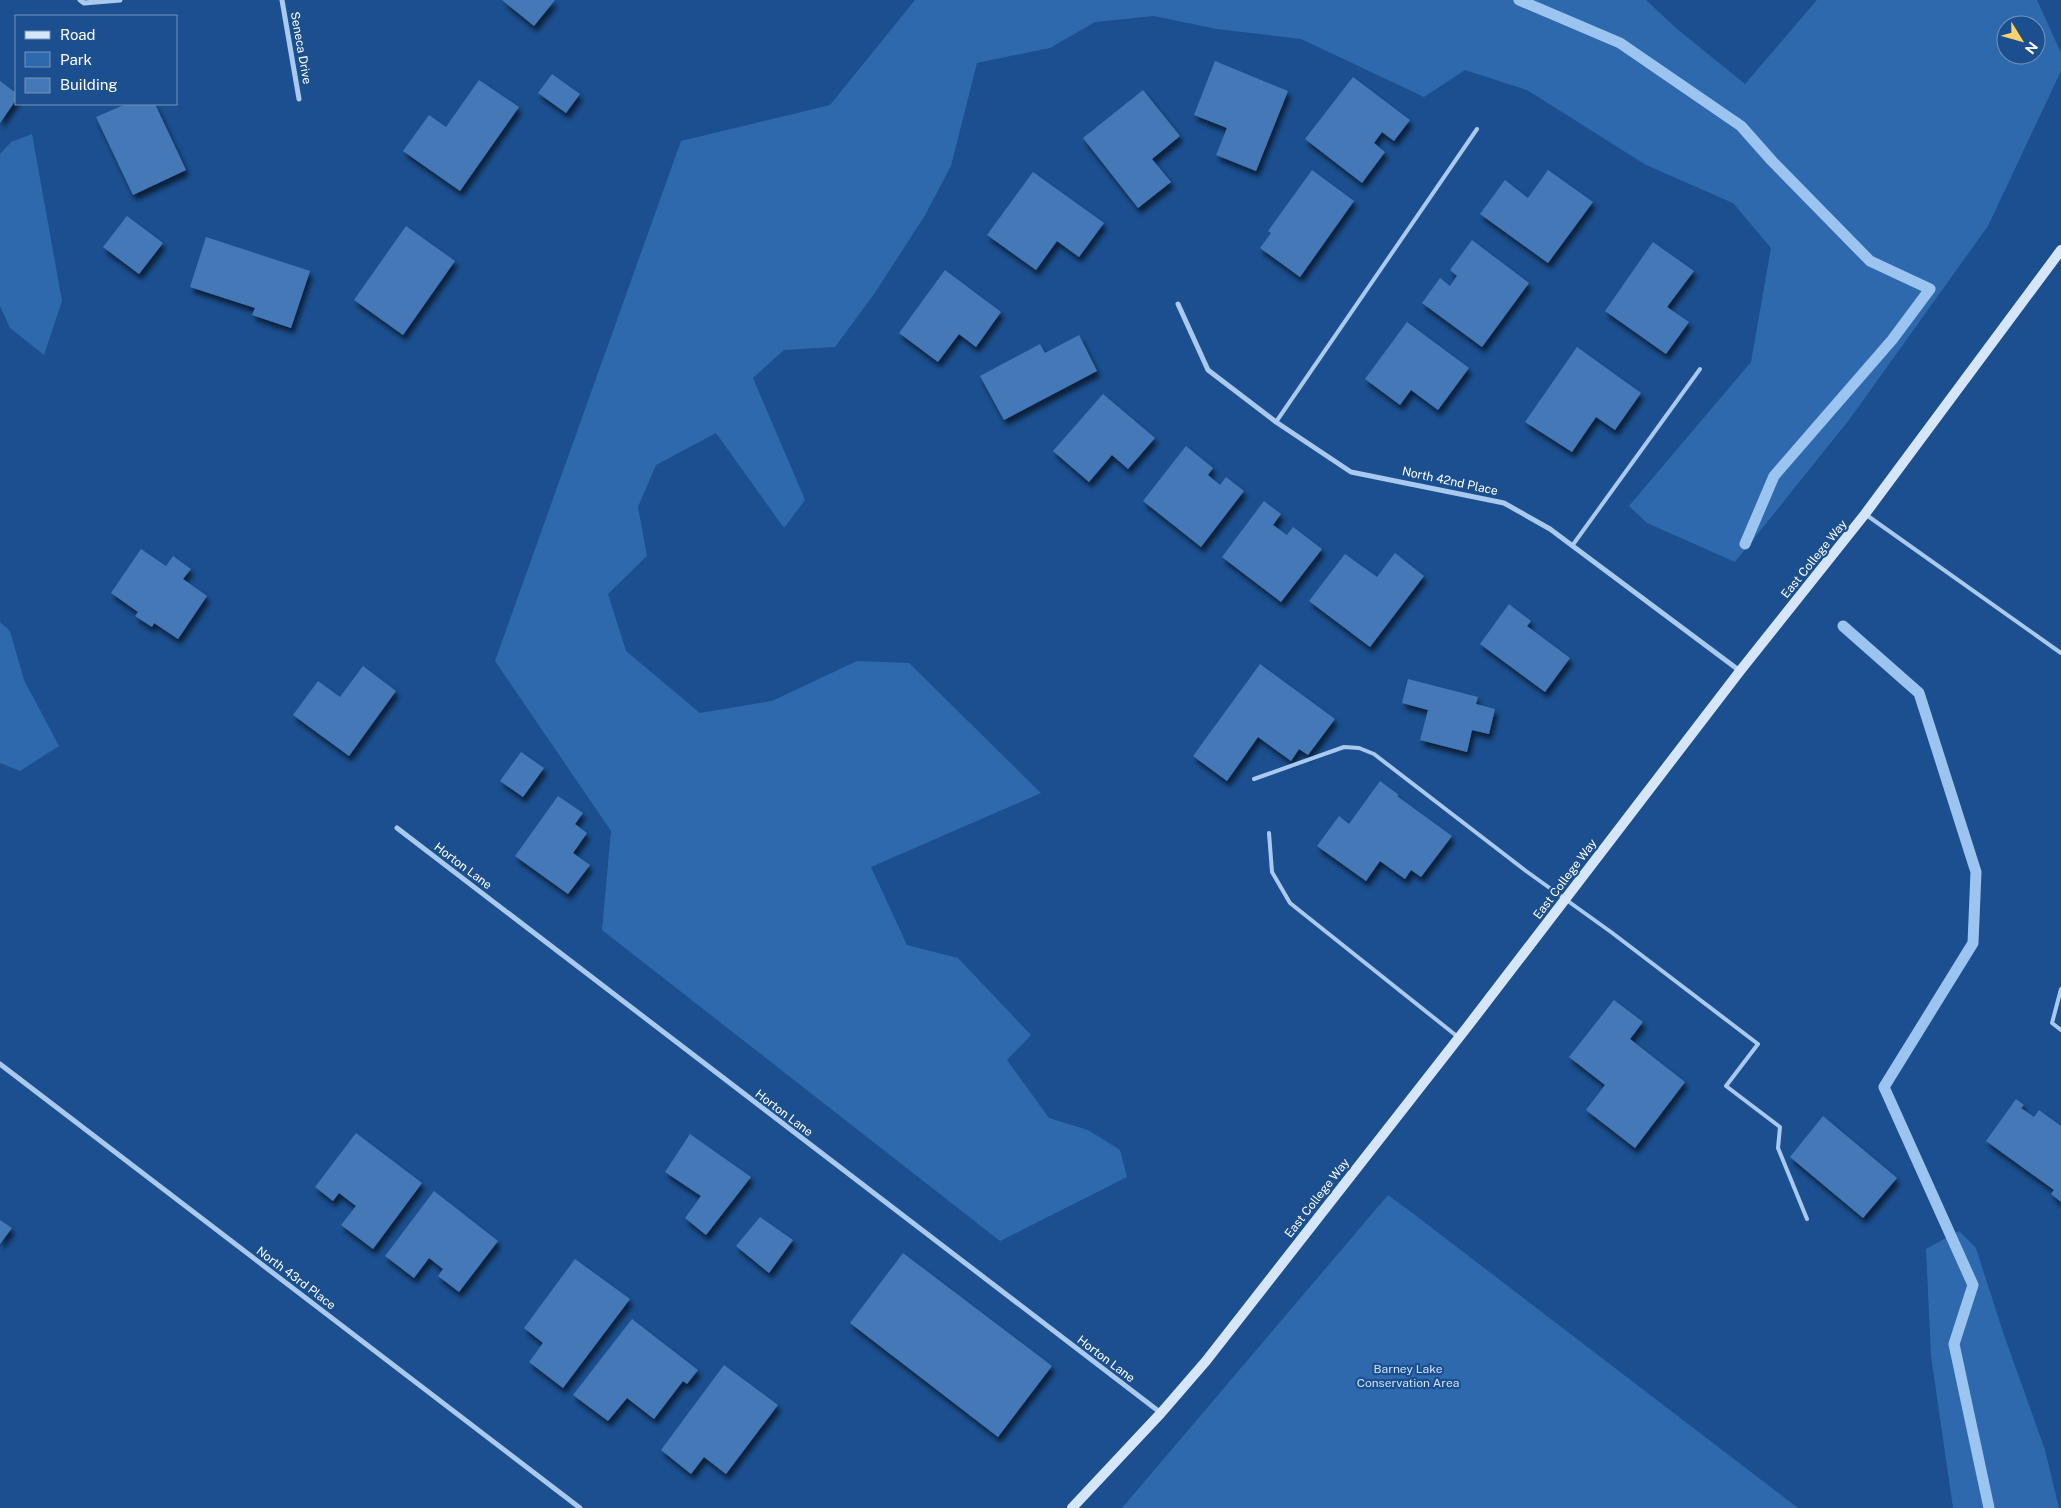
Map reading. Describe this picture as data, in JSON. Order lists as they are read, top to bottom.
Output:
{
  "streets": {
    "main road": ["East College Way"],
    "street": [
      "Seneca Drive",
      "North 42nd Place",
      "Horton Lane",
      "North 43rd Place"
    ]
  },
  "crossings": [
    ["North 42nd Place", "East College Way"],
    ["East College Way", "Horton Lane"]
  ],
  "parks": ["Barney Lake Conservation Area"],
  "legend": ["Road", "Park", "Building"],
  "north": "bottom right"
}
